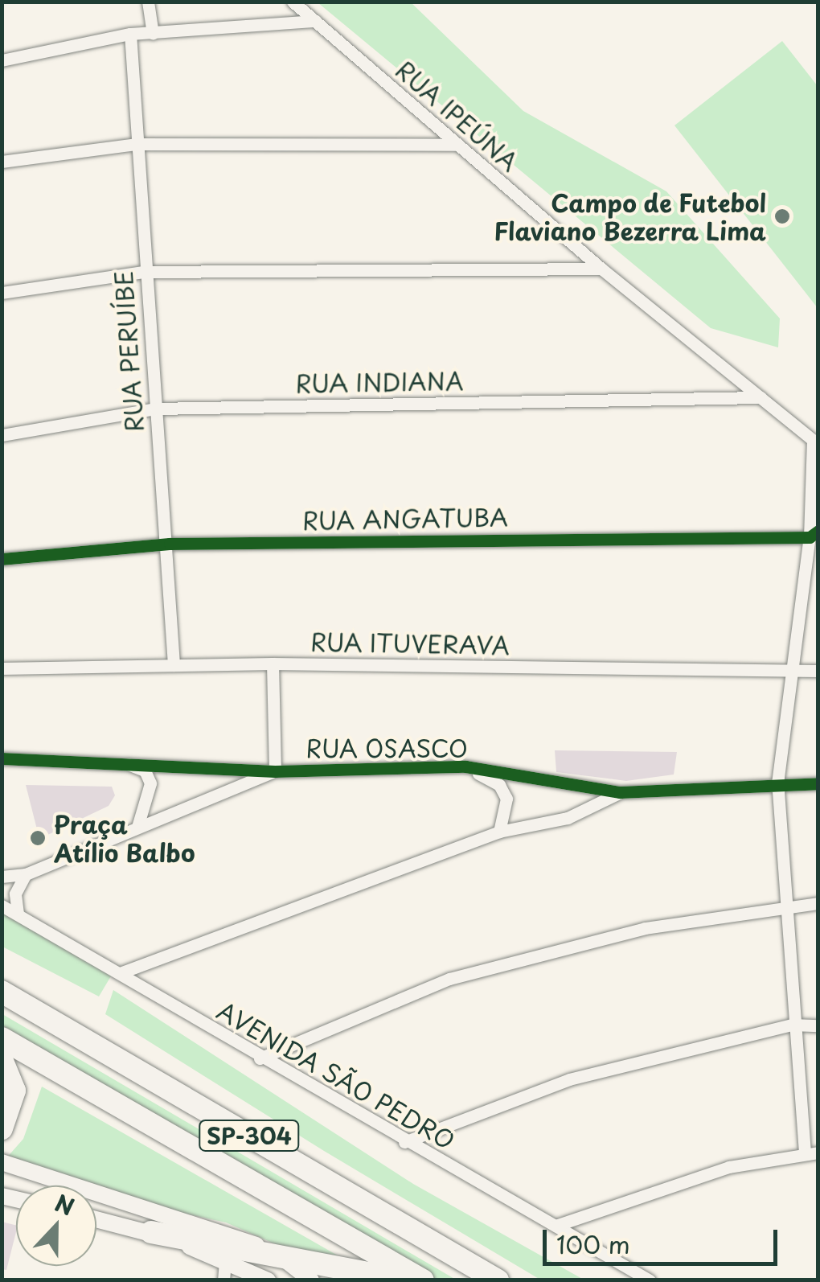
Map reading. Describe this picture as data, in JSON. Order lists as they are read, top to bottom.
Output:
{
  "streets": {
    "highway": ["SP-304"],
    "street": [
      "RUA IPEÚNA",
      "RUA PERUÍBE",
      "RUA INDIANA",
      "RUA ANGATUBA",
      "RUA ITUVERAVA",
      "RUA OSASCO",
      "AVENIDA SÃO PEDRO"
    ]
  },
  "crossings": [
    ["RUA IPEÚNA", "RUA INDIANA"],
    ["RUA PERUÍBE", "RUA INDIANA"],
    ["RUA PERUÍBE", "RUA ANGATUBA"],
    ["RUA PERUÍBE", "RUA ITUVERAVA"]
  ],
  "places": ["Campo de Futebol Flaviano Bezerra Lima", "Praça Atílio Balbo"],
  "scale_bar": "100 m",
  "north": "top"
}
